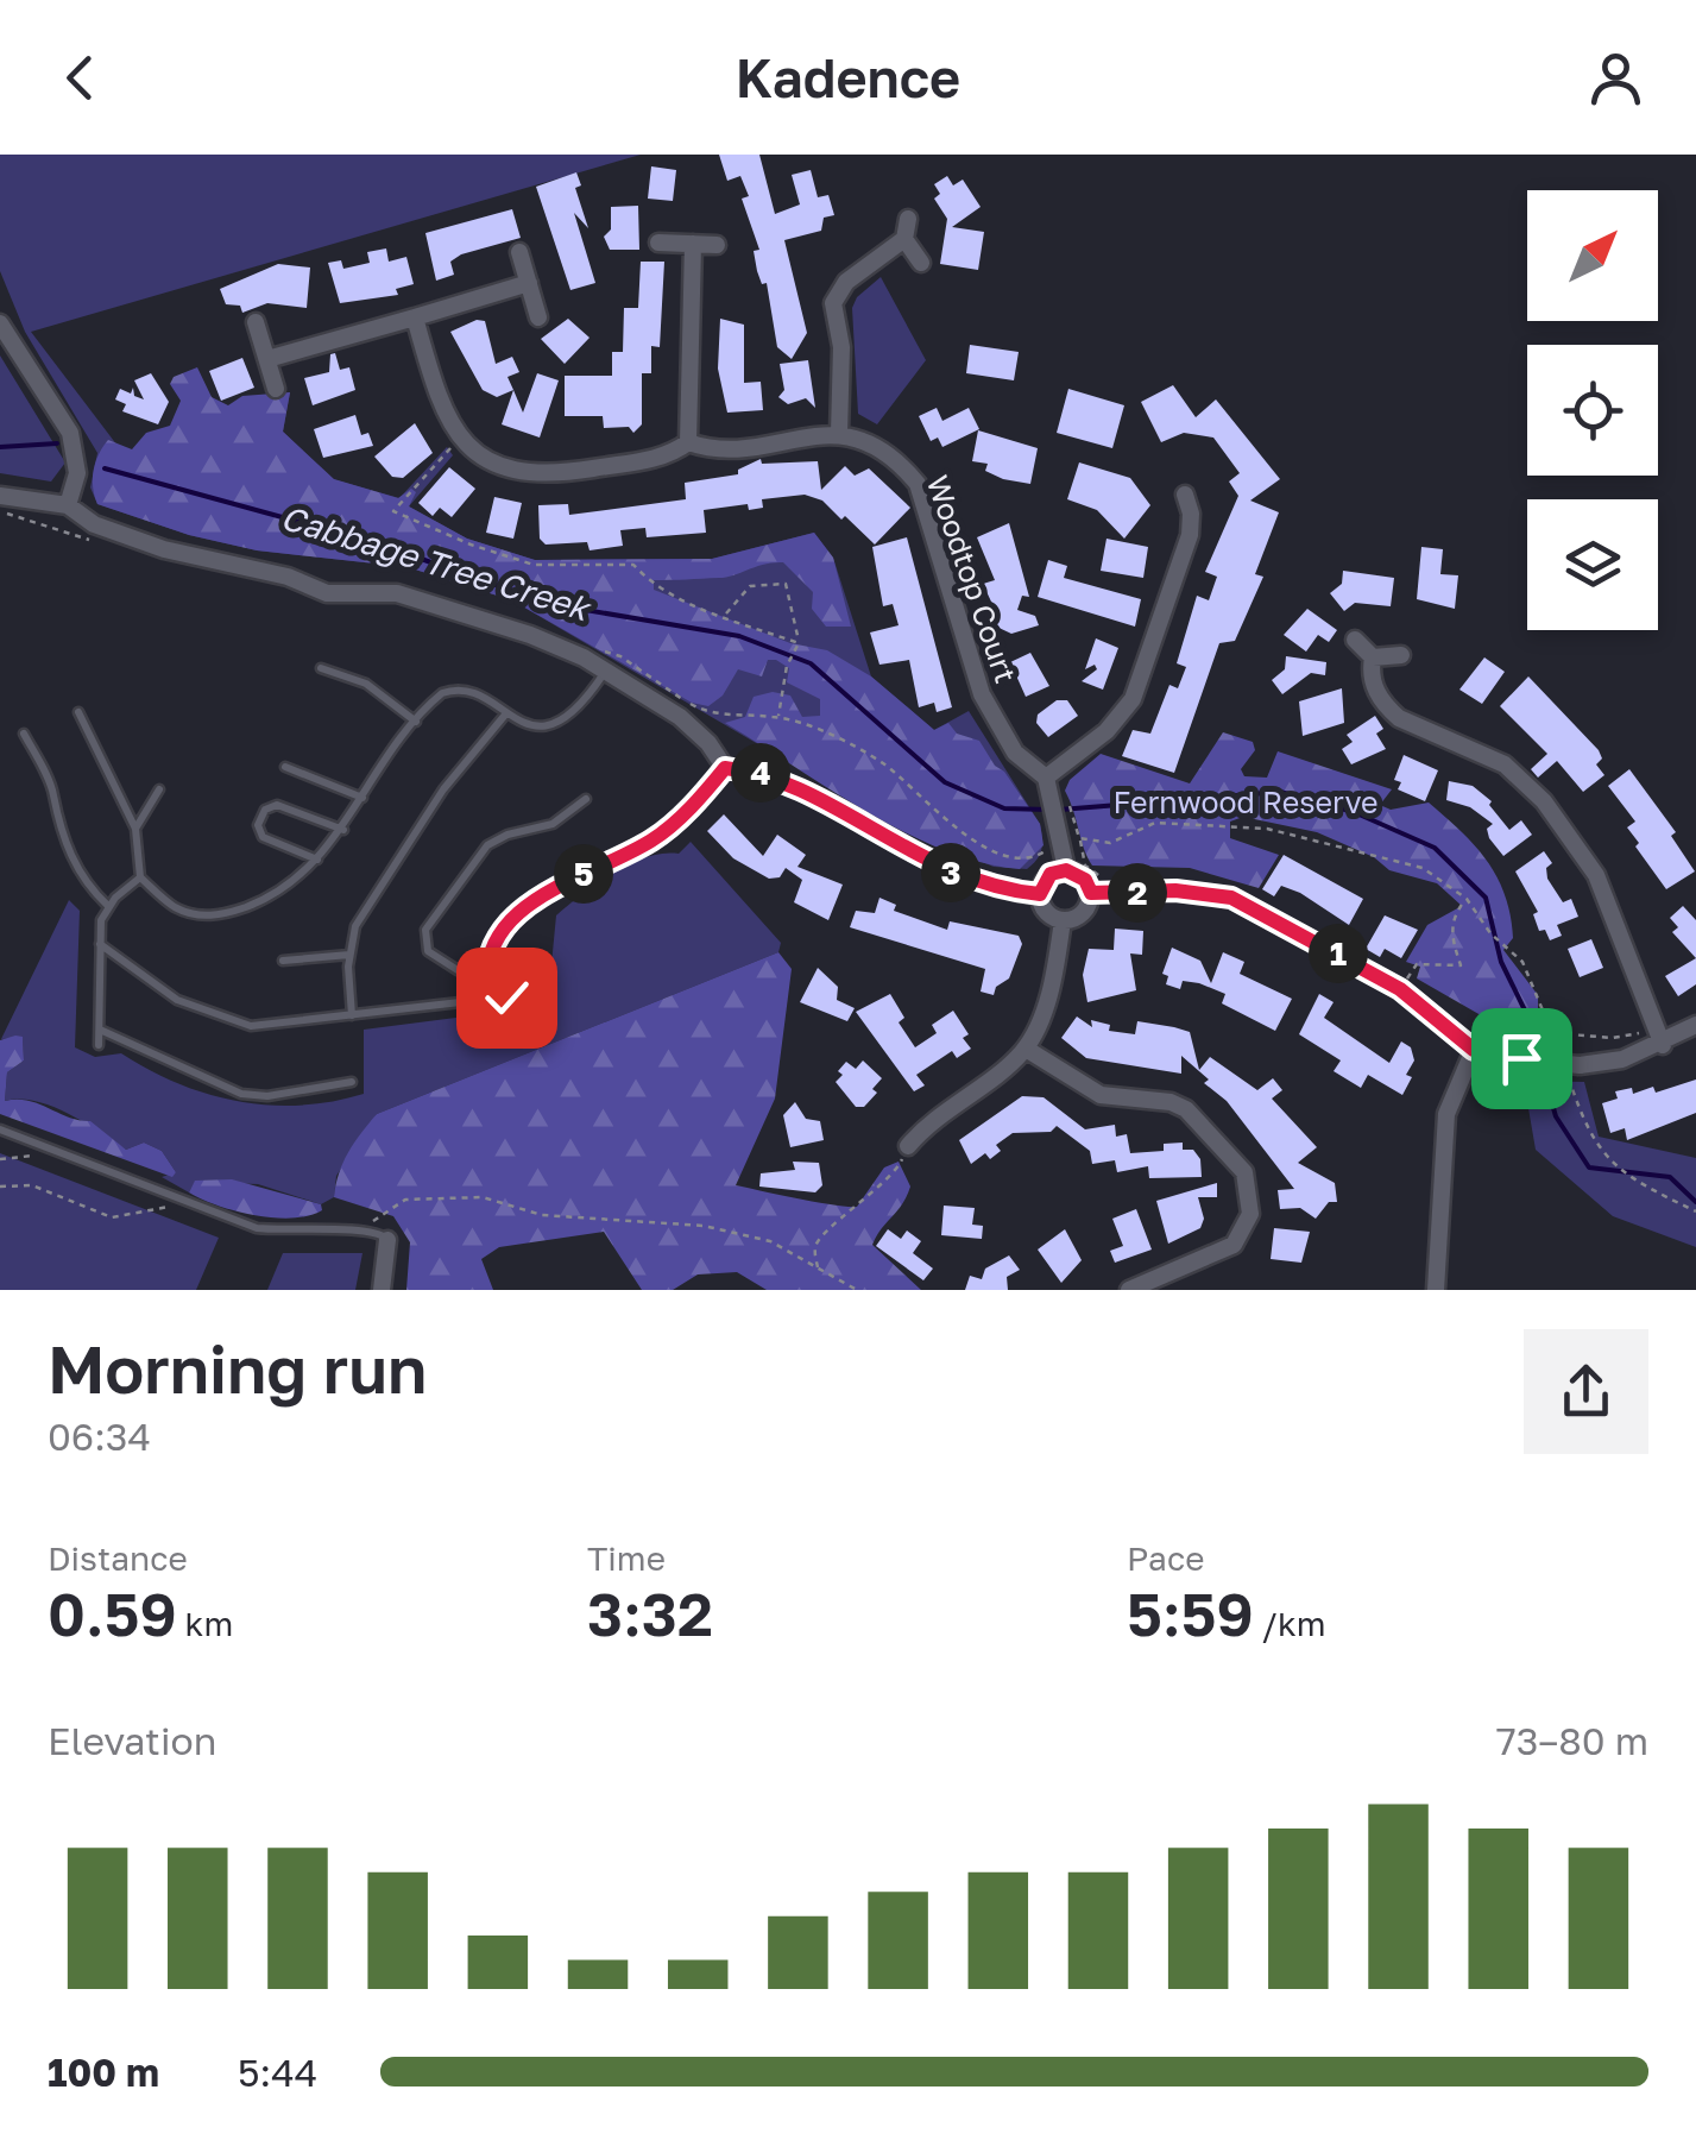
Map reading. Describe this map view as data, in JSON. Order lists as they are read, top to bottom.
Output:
{
  "streets": {
    "street": ["Woodtop Court"]
  },
  "water": ["Cabbage Tree Creek"],
  "parks": ["Fernwood Reserve"],
  "north": "top right",
  "page": {
    "header": "Kadence",
    "pins": [
      "4",
      "3",
      "5",
      "2",
      "1"
    ],
    "heading": ["Morning run", "06:34"],
    "stats": [
      ["Distance", "0.59 km"],
      ["Time", "3:32"],
      ["Pace", "5:59 /km"]
    ],
    "chart": ["Elevation", "73–80 m"],
    "list": [
      {
        "name": "100 m",
        "note": "5:44"
      }
    ]
  }
}
